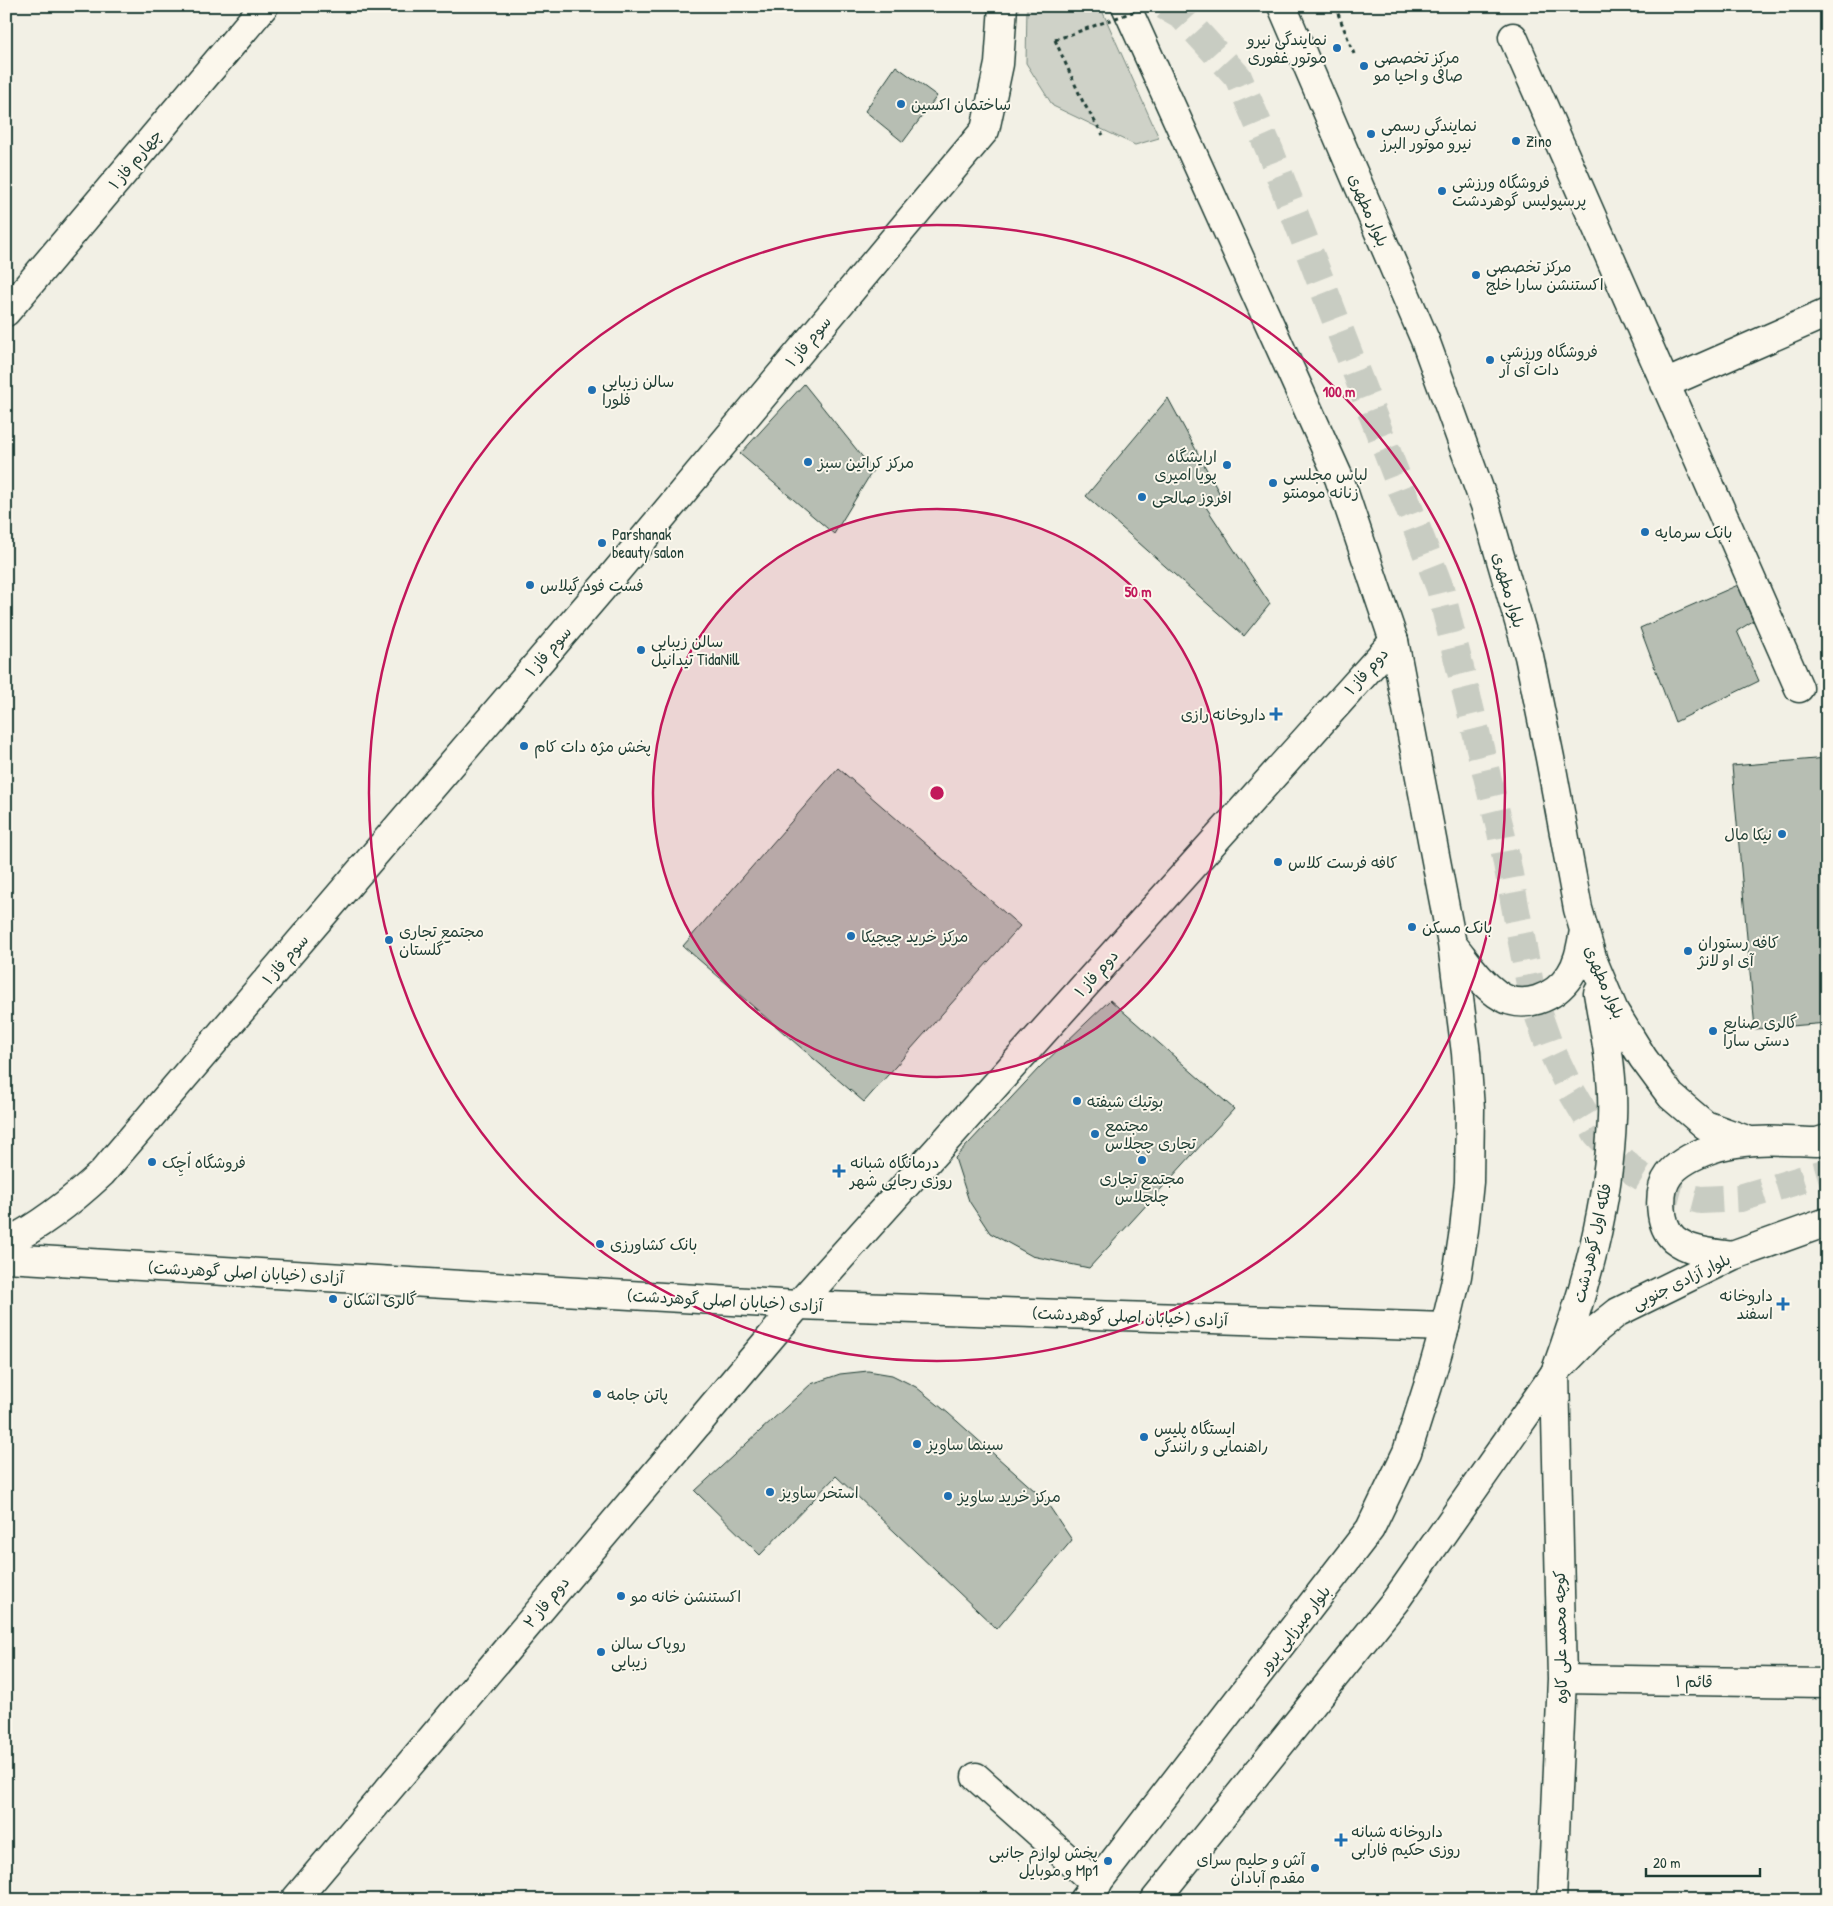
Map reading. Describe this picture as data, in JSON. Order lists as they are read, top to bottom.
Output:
{
  "streets": {
    "main road": [
      "چهارم فاز ۱",
      "بلوار مطهری",
      "سوم فاز ۱",
      "دوم فاز ۱",
      "فلکه اول گوهردشت",
      "آزادی (خیابان اصلی گوهردشت)",
      "بلوار آزادی جنوبی",
      "دوم فاز ۲",
      "بلوار میرزایی پرور",
      "کوچه محمد علی کاوه",
      "قائم ۱"
    ]
  },
  "crossings": [
    ["بلوار مطهری", "فلکه اول گوهردشت"],
    ["دوم فاز ۱", "آزادی (خیابان اصلی گوهردشت)"],
    ["دوم فاز ۱", "دوم فاز ۲"],
    ["فلکه اول گوهردشت", "بلوار آزادی جنوبی"],
    ["فلکه اول گوهردشت", "کوچه محمد علی کاوه"],
    ["آزادی (خیابان اصلی گوهردشت)", "دوم فاز ۲"],
    ["آزادی (خیابان اصلی گوهردشت)", "بلوار میرزایی پرور"],
    ["بلوار آزادی جنوبی", "کوچه محمد علی کاوه"],
    ["کوچه محمد علی کاوه", "قائم ۱"]
  ],
  "places": {
    "other": [
      "نمایندگی نیرو موتور غفوری",
      "مرکز تخصصی صافی و احیا مو",
      "ساختمان اکسین",
      "نمایندگی رسمی نیرو موتور البرز",
      "Zino",
      "فروشگاه ورزشی پرسپولیس گوهردشت",
      "مرکز تخصصی اکستنشن سارا خلج",
      "فروشگاه ورزشی دات آی آر",
      "سالن زیبایی فلورا",
      "مرکز کراتین سبز",
      "ارایشگاه پویا امیری",
      "لباس مجلسی زنانه مومنتو",
      "افروز صالحی",
      "بانک سرمایه",
      "Parshanak beauty salon",
      "فست فود گیلاس",
      "سالن زیبایی تیدانیل TidaNill",
      "پخش مژه دات کام",
      "نیکا مال",
      "کافه فرست کلاس",
      "بانک مسکن",
      "مرکز خرید چیچیکا",
      "مجتمع تجاری گلستان",
      "کافه رستوران آی او لانژ",
      "گالری صنایع دستی سارا",
      "بوتيك شيفته",
      "مجتمع تجاری چچلاس",
      "مجتمع تجاری چلچلاس",
      "فروشگاه اُچِک",
      "بانک کشاورزی",
      "گالری اشکان",
      "پاتن جامه",
      "ایستگاه پلیس راهنمایی و رانندگی",
      "سینما ساویز",
      "استخر ساویز",
      "مرکز خرید ساویز",
      "اکستنشن خانه مو",
      "روپاک سالن زیبایی",
      "پخش لوازم جانبی و موبایل Mp1",
      "آش و حلیم سرای مقدم آبادان"
    ],
    "health": [
      "داروخانه رازی",
      "درمانگاه شبانه روزی رجایی شهر",
      "داروخانه اسفند",
      "داروخانه شبانه روزی حکیم فارابی"
    ]
  },
  "scale_bar": "20 m",
  "rings": ["100 m", "50 m"]
}
